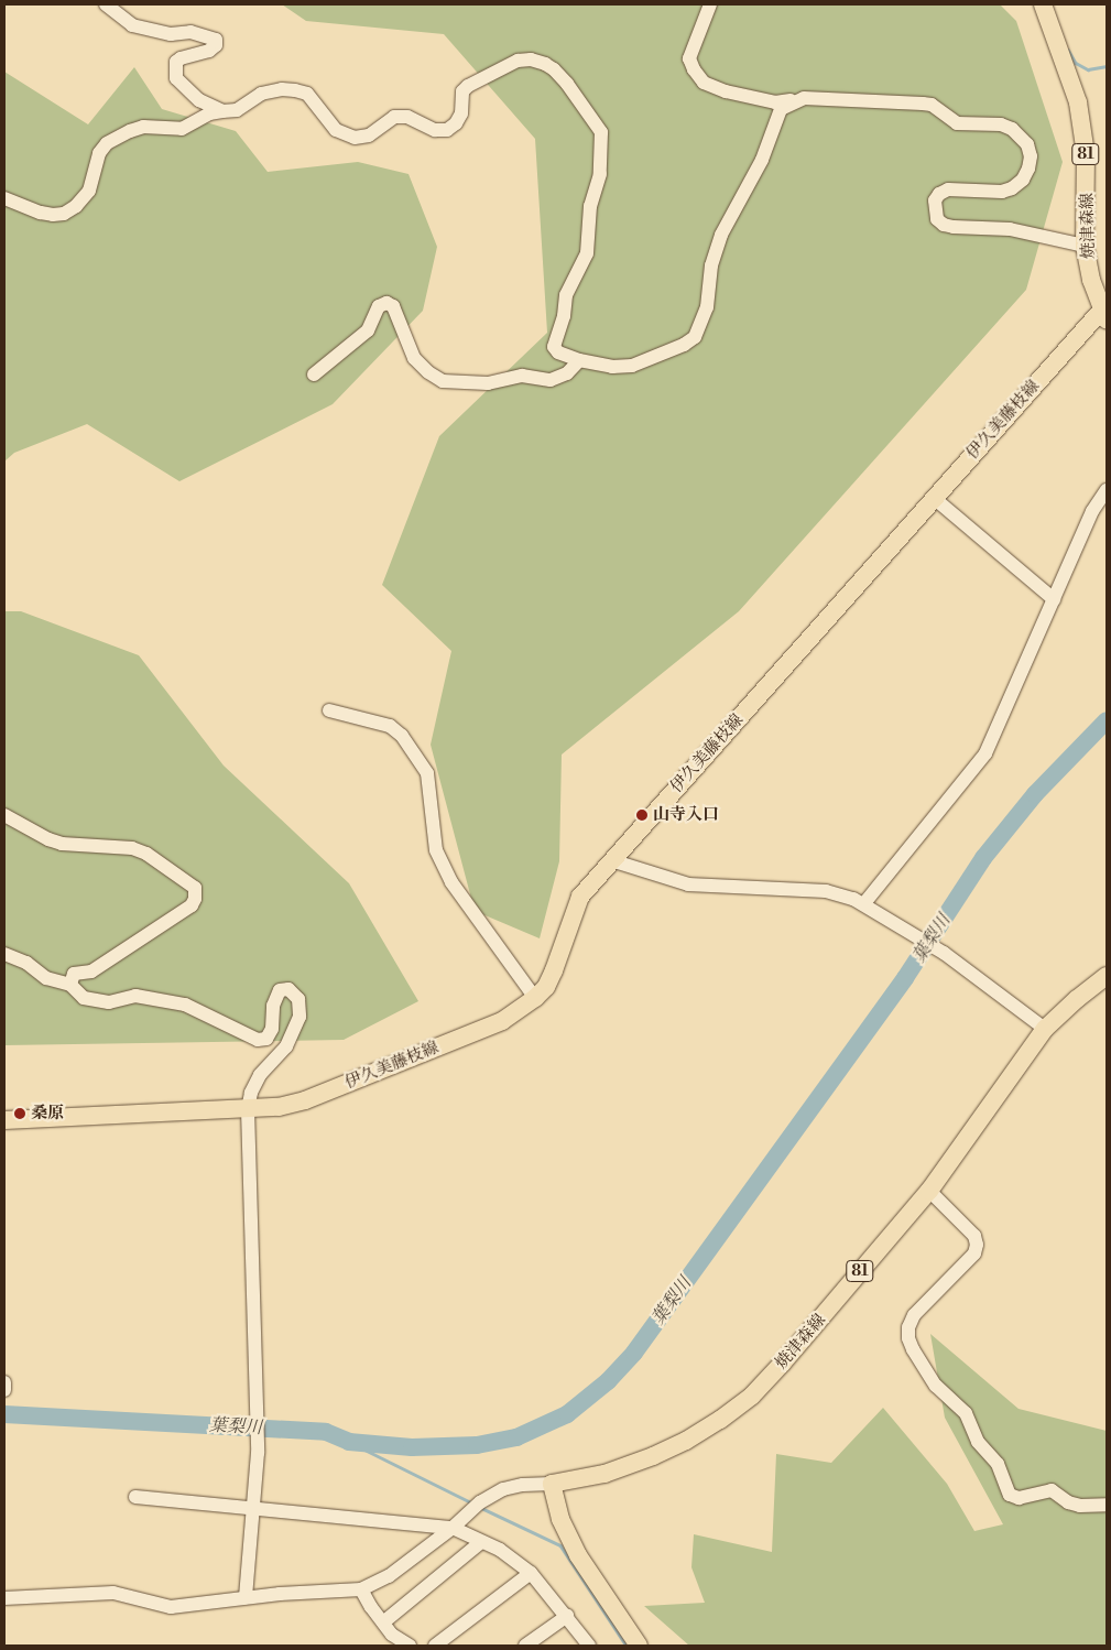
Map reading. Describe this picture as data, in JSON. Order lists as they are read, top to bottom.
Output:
{
  "streets": {
    "main road": ["81", "焼津森線", "伊久美藤枝線"]
  },
  "crossings": [
    ["焼津森線", "伊久美藤枝線"]
  ],
  "water": ["葉梨川"],
  "places": ["山寺入口", "桑原"]
}
